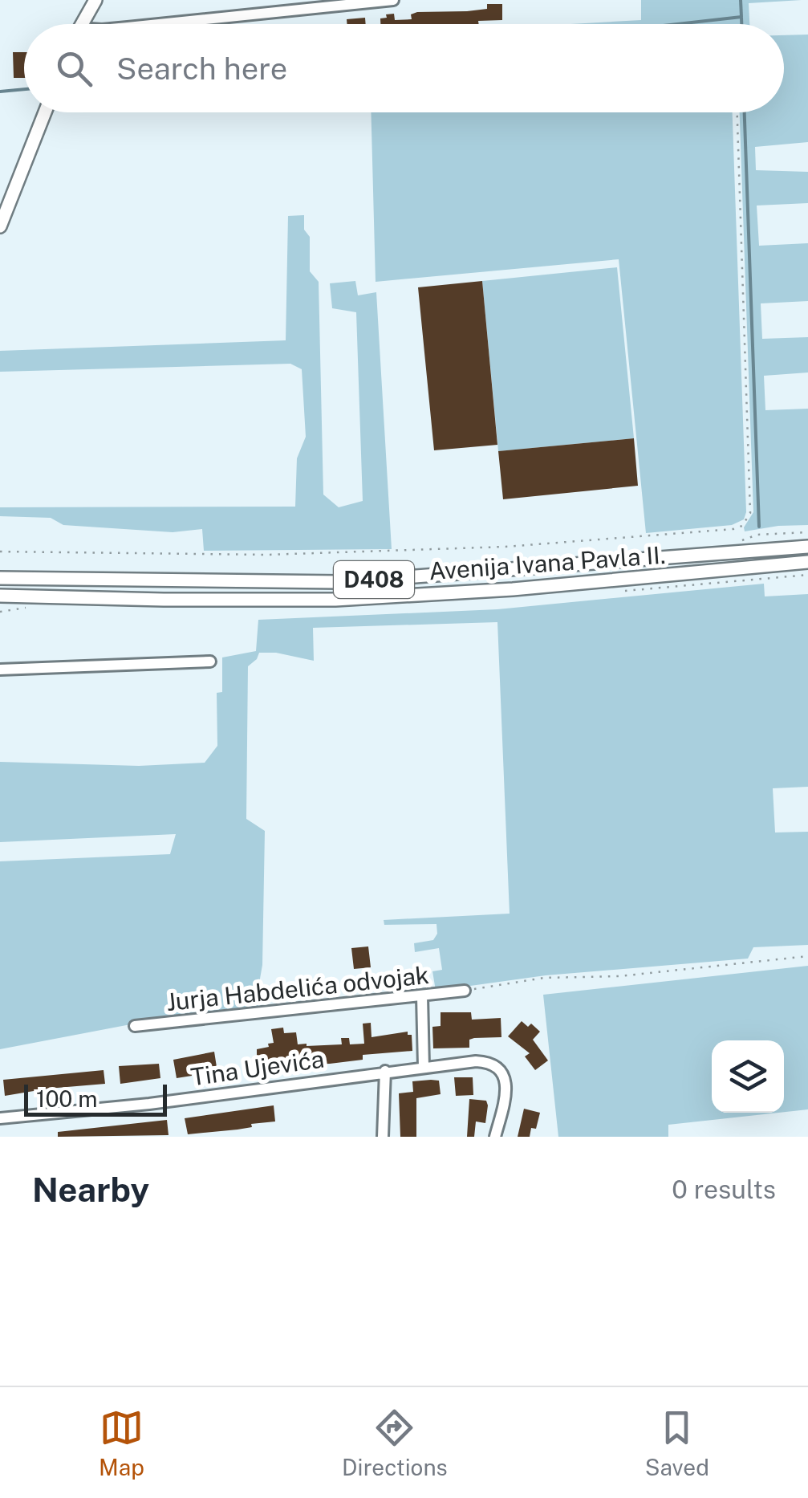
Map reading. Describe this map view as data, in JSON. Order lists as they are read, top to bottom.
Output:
{
  "streets": {
    "main road": ["Avenija Ivana Pavla II.", "D408"],
    "street": ["Jurja Habdelića odvojak", "Tina Ujevića"]
  },
  "scale_bar": "100 m",
  "page": {
    "search": "Search here",
    "scale": "100 m",
    "heading": ["Nearby", "0 results"],
    "nav": ["Map", "Directions", "Saved"]
  }
}
